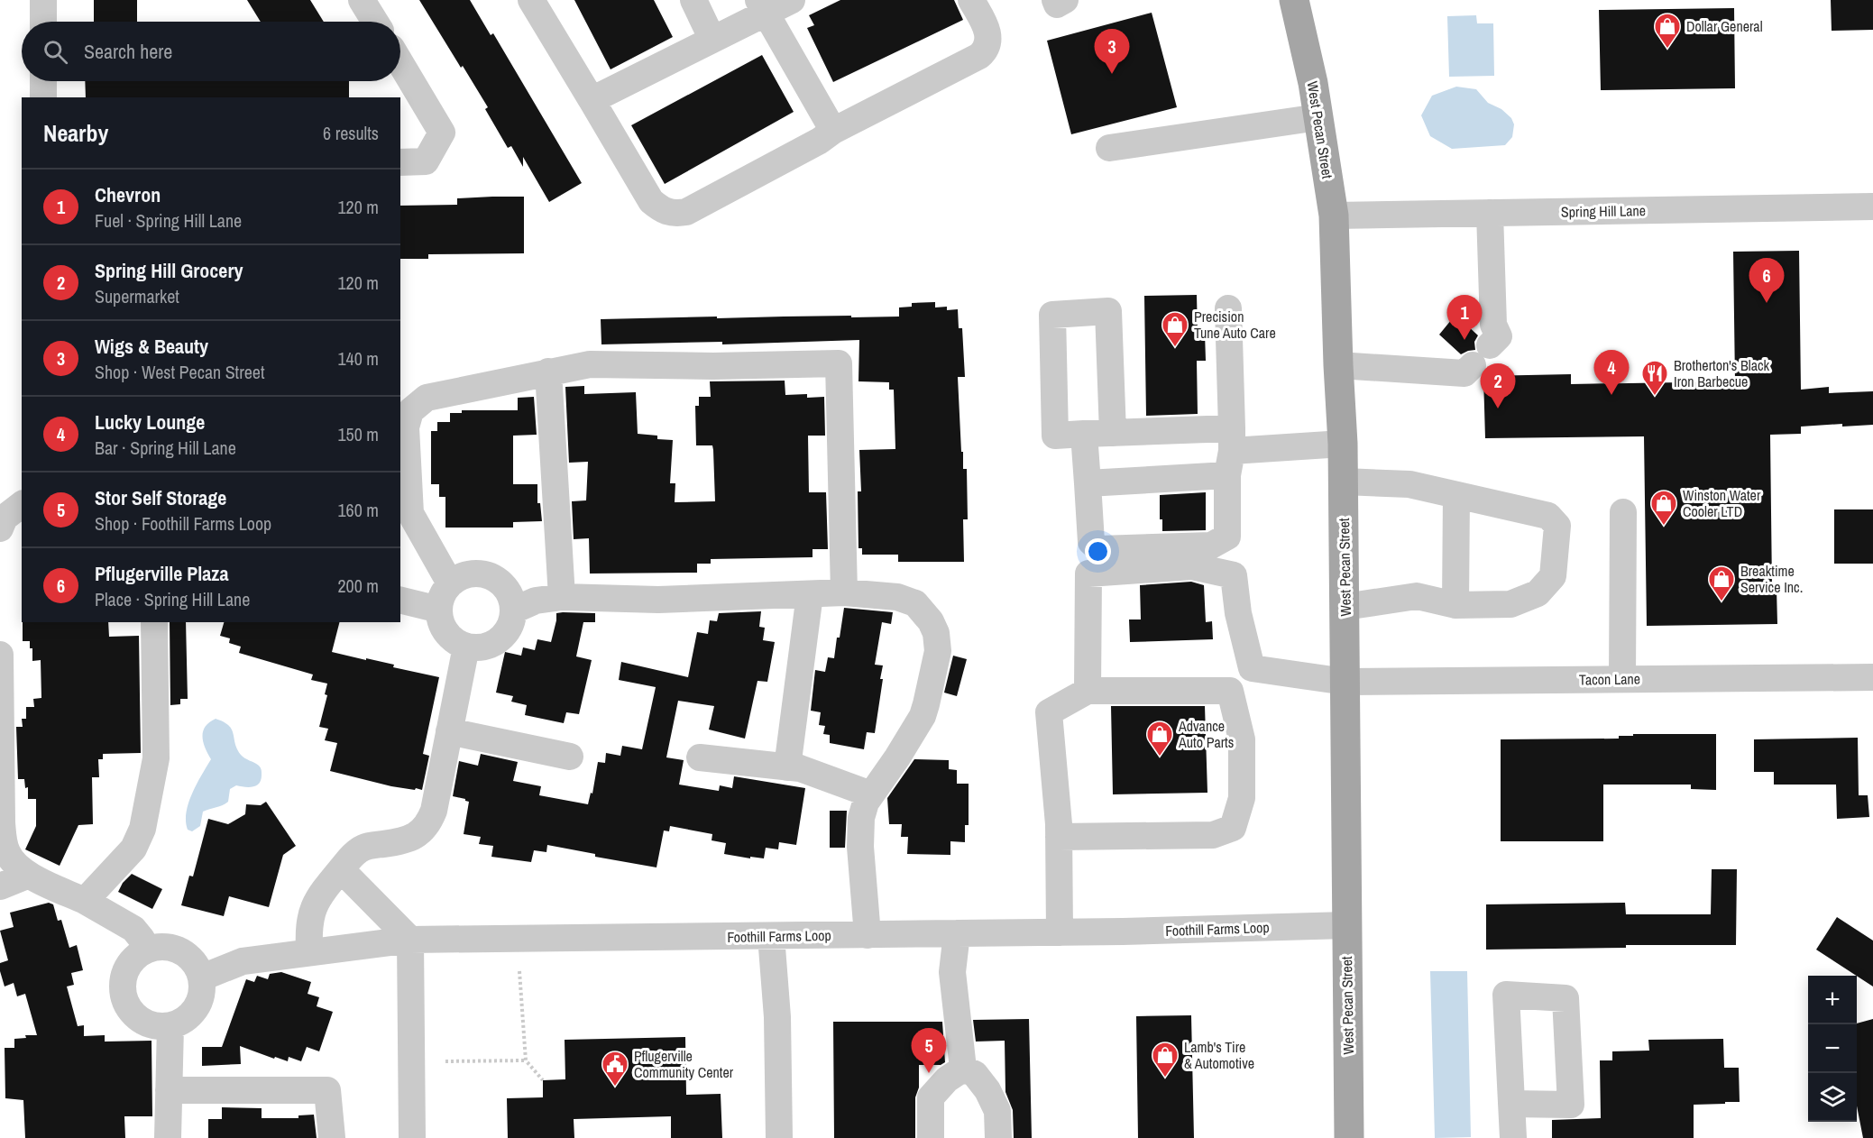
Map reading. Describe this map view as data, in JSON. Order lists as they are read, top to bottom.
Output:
{
  "streets": {
    "main road": ["West Pecan Street"],
    "street": ["Spring Hill Lane", "Tacon Lane", "Foothill Farms Loop"]
  },
  "crossings": [
    ["West Pecan Street", "Spring Hill Lane"],
    ["West Pecan Street", "Tacon Lane"],
    ["West Pecan Street", "Foothill Farms Loop"]
  ],
  "places": {
    "shop": [
      "Dollar General",
      "Precision Tune Auto Care",
      "Winston Water Cooler LTD",
      "Breaktime Service Inc.",
      "Advance Auto Parts",
      "Lamb's Tire & Automotive"
    ],
    "restaurant": ["Brotherton's Black Iron Barbecue"],
    "public building": ["Pflugerville Community Center"]
  },
  "page": {
    "search": "Search here",
    "pins": [
      "3",
      "6",
      "1",
      "4",
      "2",
      "5"
    ],
    "heading": ["Nearby", "6 results"],
    "list": [
      {
        "mark": "1",
        "name": "Chevron",
        "note": "Fuel · Spring Hill Lane",
        "value": "120 m"
      },
      {
        "mark": "2",
        "name": "Spring Hill Grocery",
        "note": "Supermarket",
        "value": "120 m"
      },
      {
        "mark": "3",
        "name": "Wigs & Beauty",
        "note": "Shop · West Pecan Street",
        "value": "140 m"
      },
      {
        "mark": "4",
        "name": "Lucky Lounge",
        "note": "Bar · Spring Hill Lane",
        "value": "150 m"
      },
      {
        "mark": "5",
        "name": "Stor Self Storage",
        "note": "Shop · Foothill Farms Loop",
        "value": "160 m"
      },
      {
        "mark": "6",
        "name": "Pflugerville Plaza",
        "note": "Place · Spring Hill Lane",
        "value": "200 m"
      }
    ],
    "map_buttons": ["+", "−"]
  }
}
